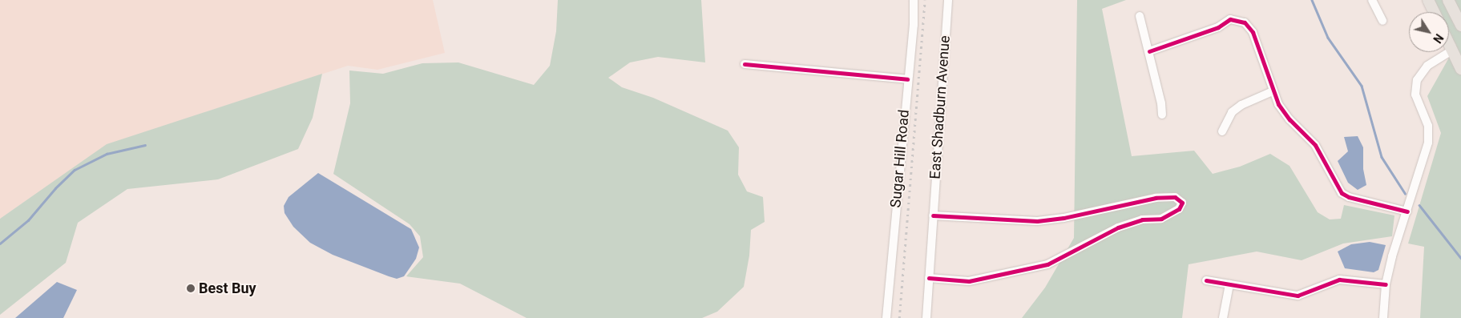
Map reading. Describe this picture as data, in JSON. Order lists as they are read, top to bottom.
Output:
{
  "streets": {
    "street": ["East Shadburn Avenue", "Sugar Hill Road"]
  },
  "places": ["Best Buy"],
  "north": "bottom right"
}
